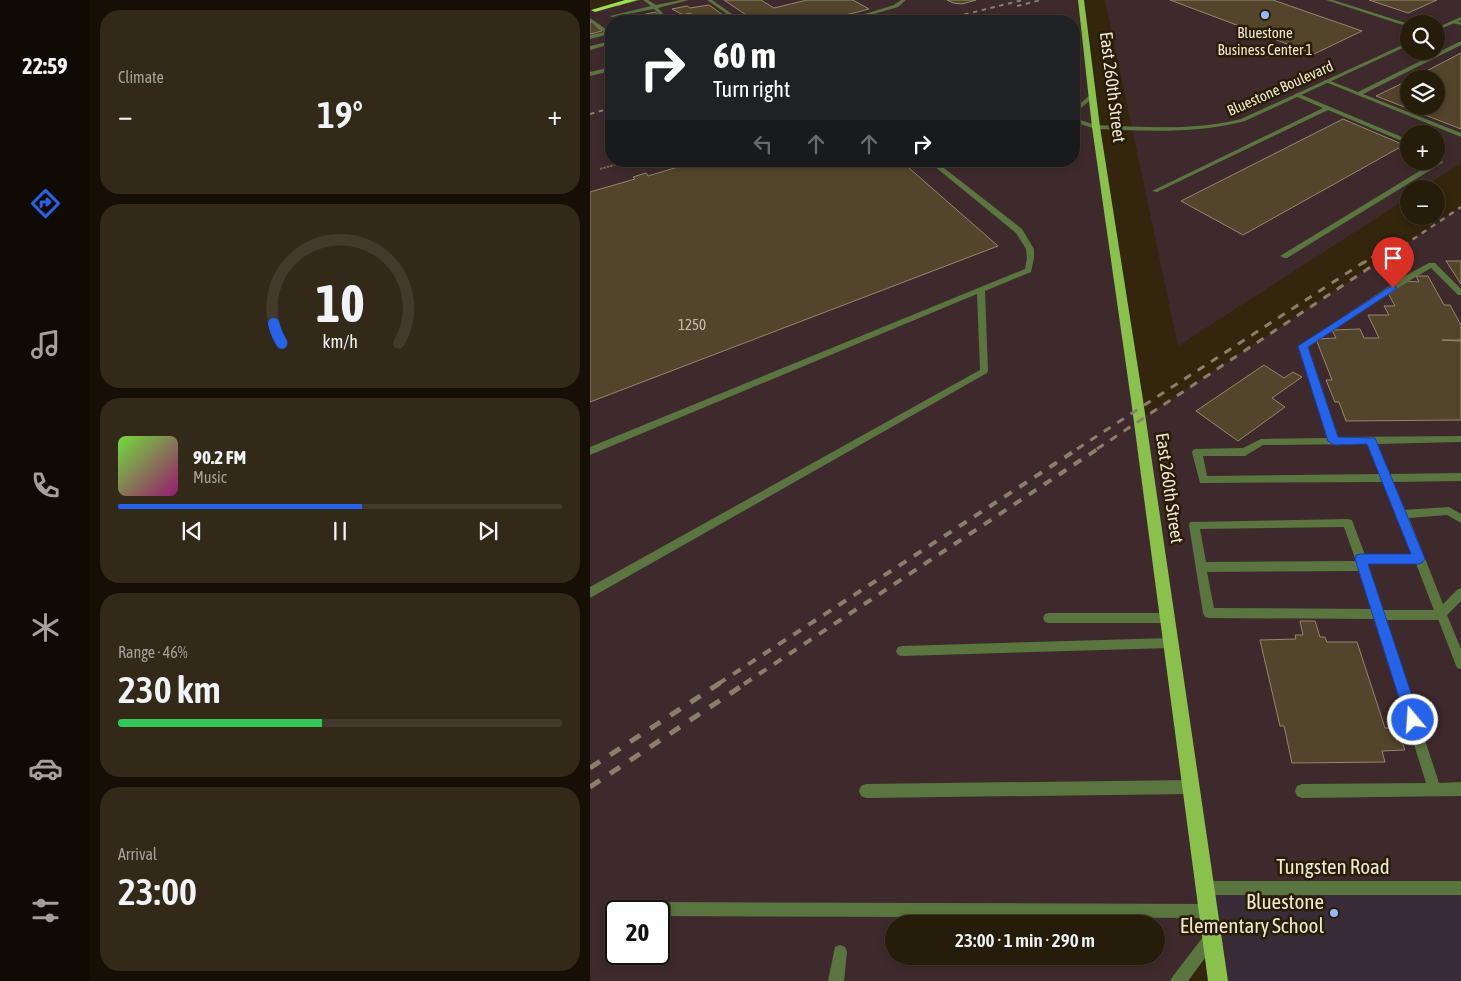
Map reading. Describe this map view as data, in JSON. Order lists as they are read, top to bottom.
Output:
{
  "streets": {
    "main road": ["East 260th Street"],
    "street": ["Bluestone Boulevard", "Tungsten Road"]
  },
  "crossings": [
    ["East 260th Street", "Bluestone Boulevard"],
    ["East 260th Street", "Tungsten Road"]
  ],
  "places": ["Bluestone Business Center 1", "Bluestone Elementary School"],
  "house_numbers": ["1250"],
  "page": {
    "tabs": "22:59",
    "tile": [
      "Climate",
      ["Range · 46%", "230 km"],
      ["Arrival", "23:00"]
    ],
    "map_buttons": ["+", "−"],
    "turn": ["60 m", "Turn right"],
    "heat": ["−", "19°", "+"],
    "song": ["90.2 FM", "Music"],
    "limit": "20",
    "trip": "23:00 · 1 min · 290 m",
    "gauge": ["10", "km/h"]
  }
}
